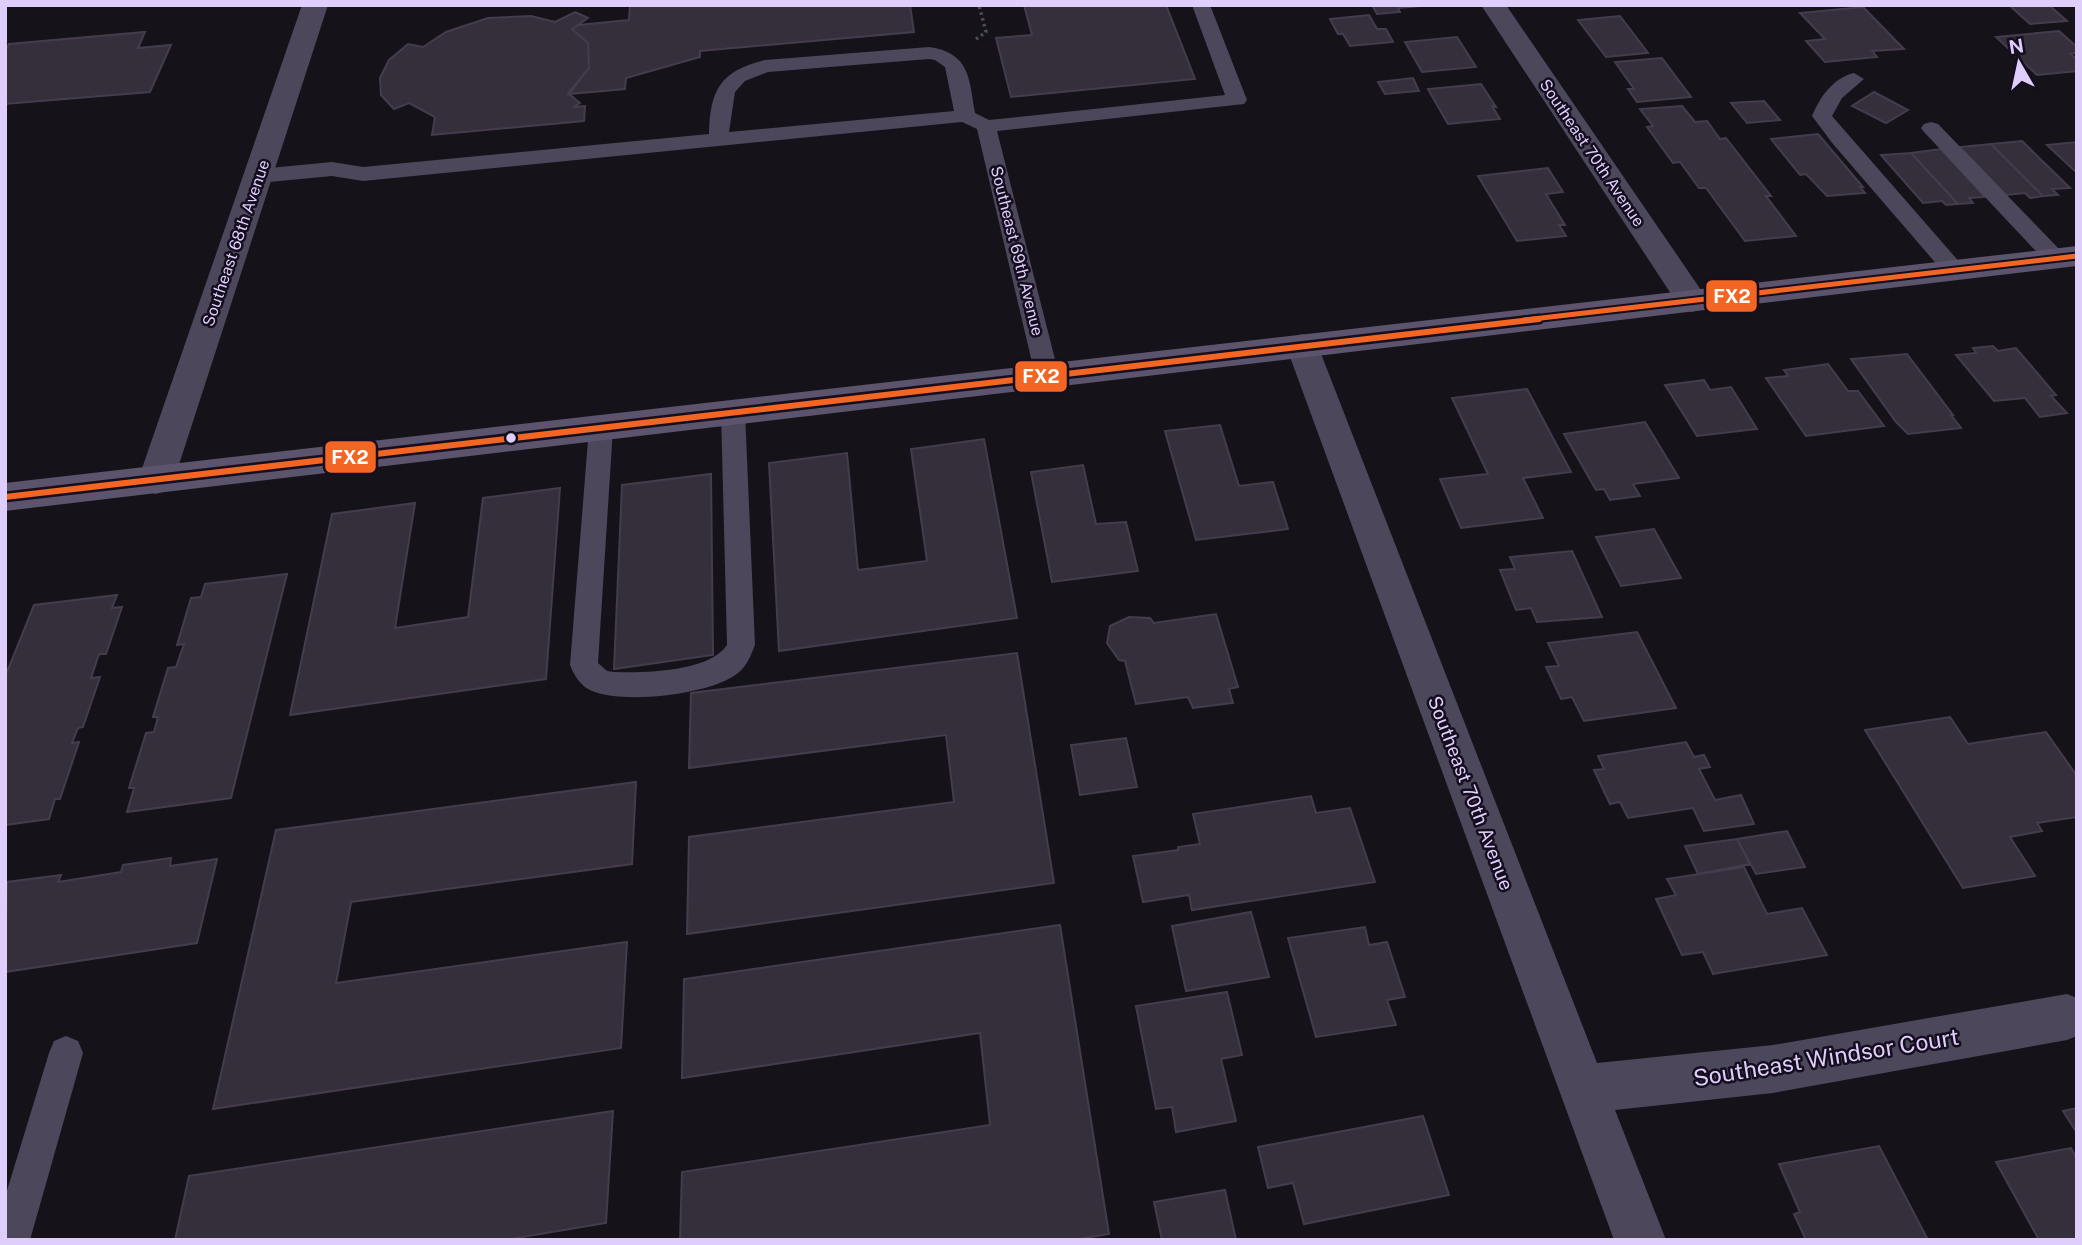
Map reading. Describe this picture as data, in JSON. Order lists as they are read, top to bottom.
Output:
{
  "streets": {
    "street": ["Southeast 70th Avenue", "Southeast 68th Avenue", "Southeast Windsor Court"],
    "lane": ["Southeast 69th Avenue"]
  },
  "crossings": [
    ["Southeast 70th Avenue", "Southeast Windsor Court"]
  ],
  "lines": ["transit line FX2"],
  "north": "top"
}
